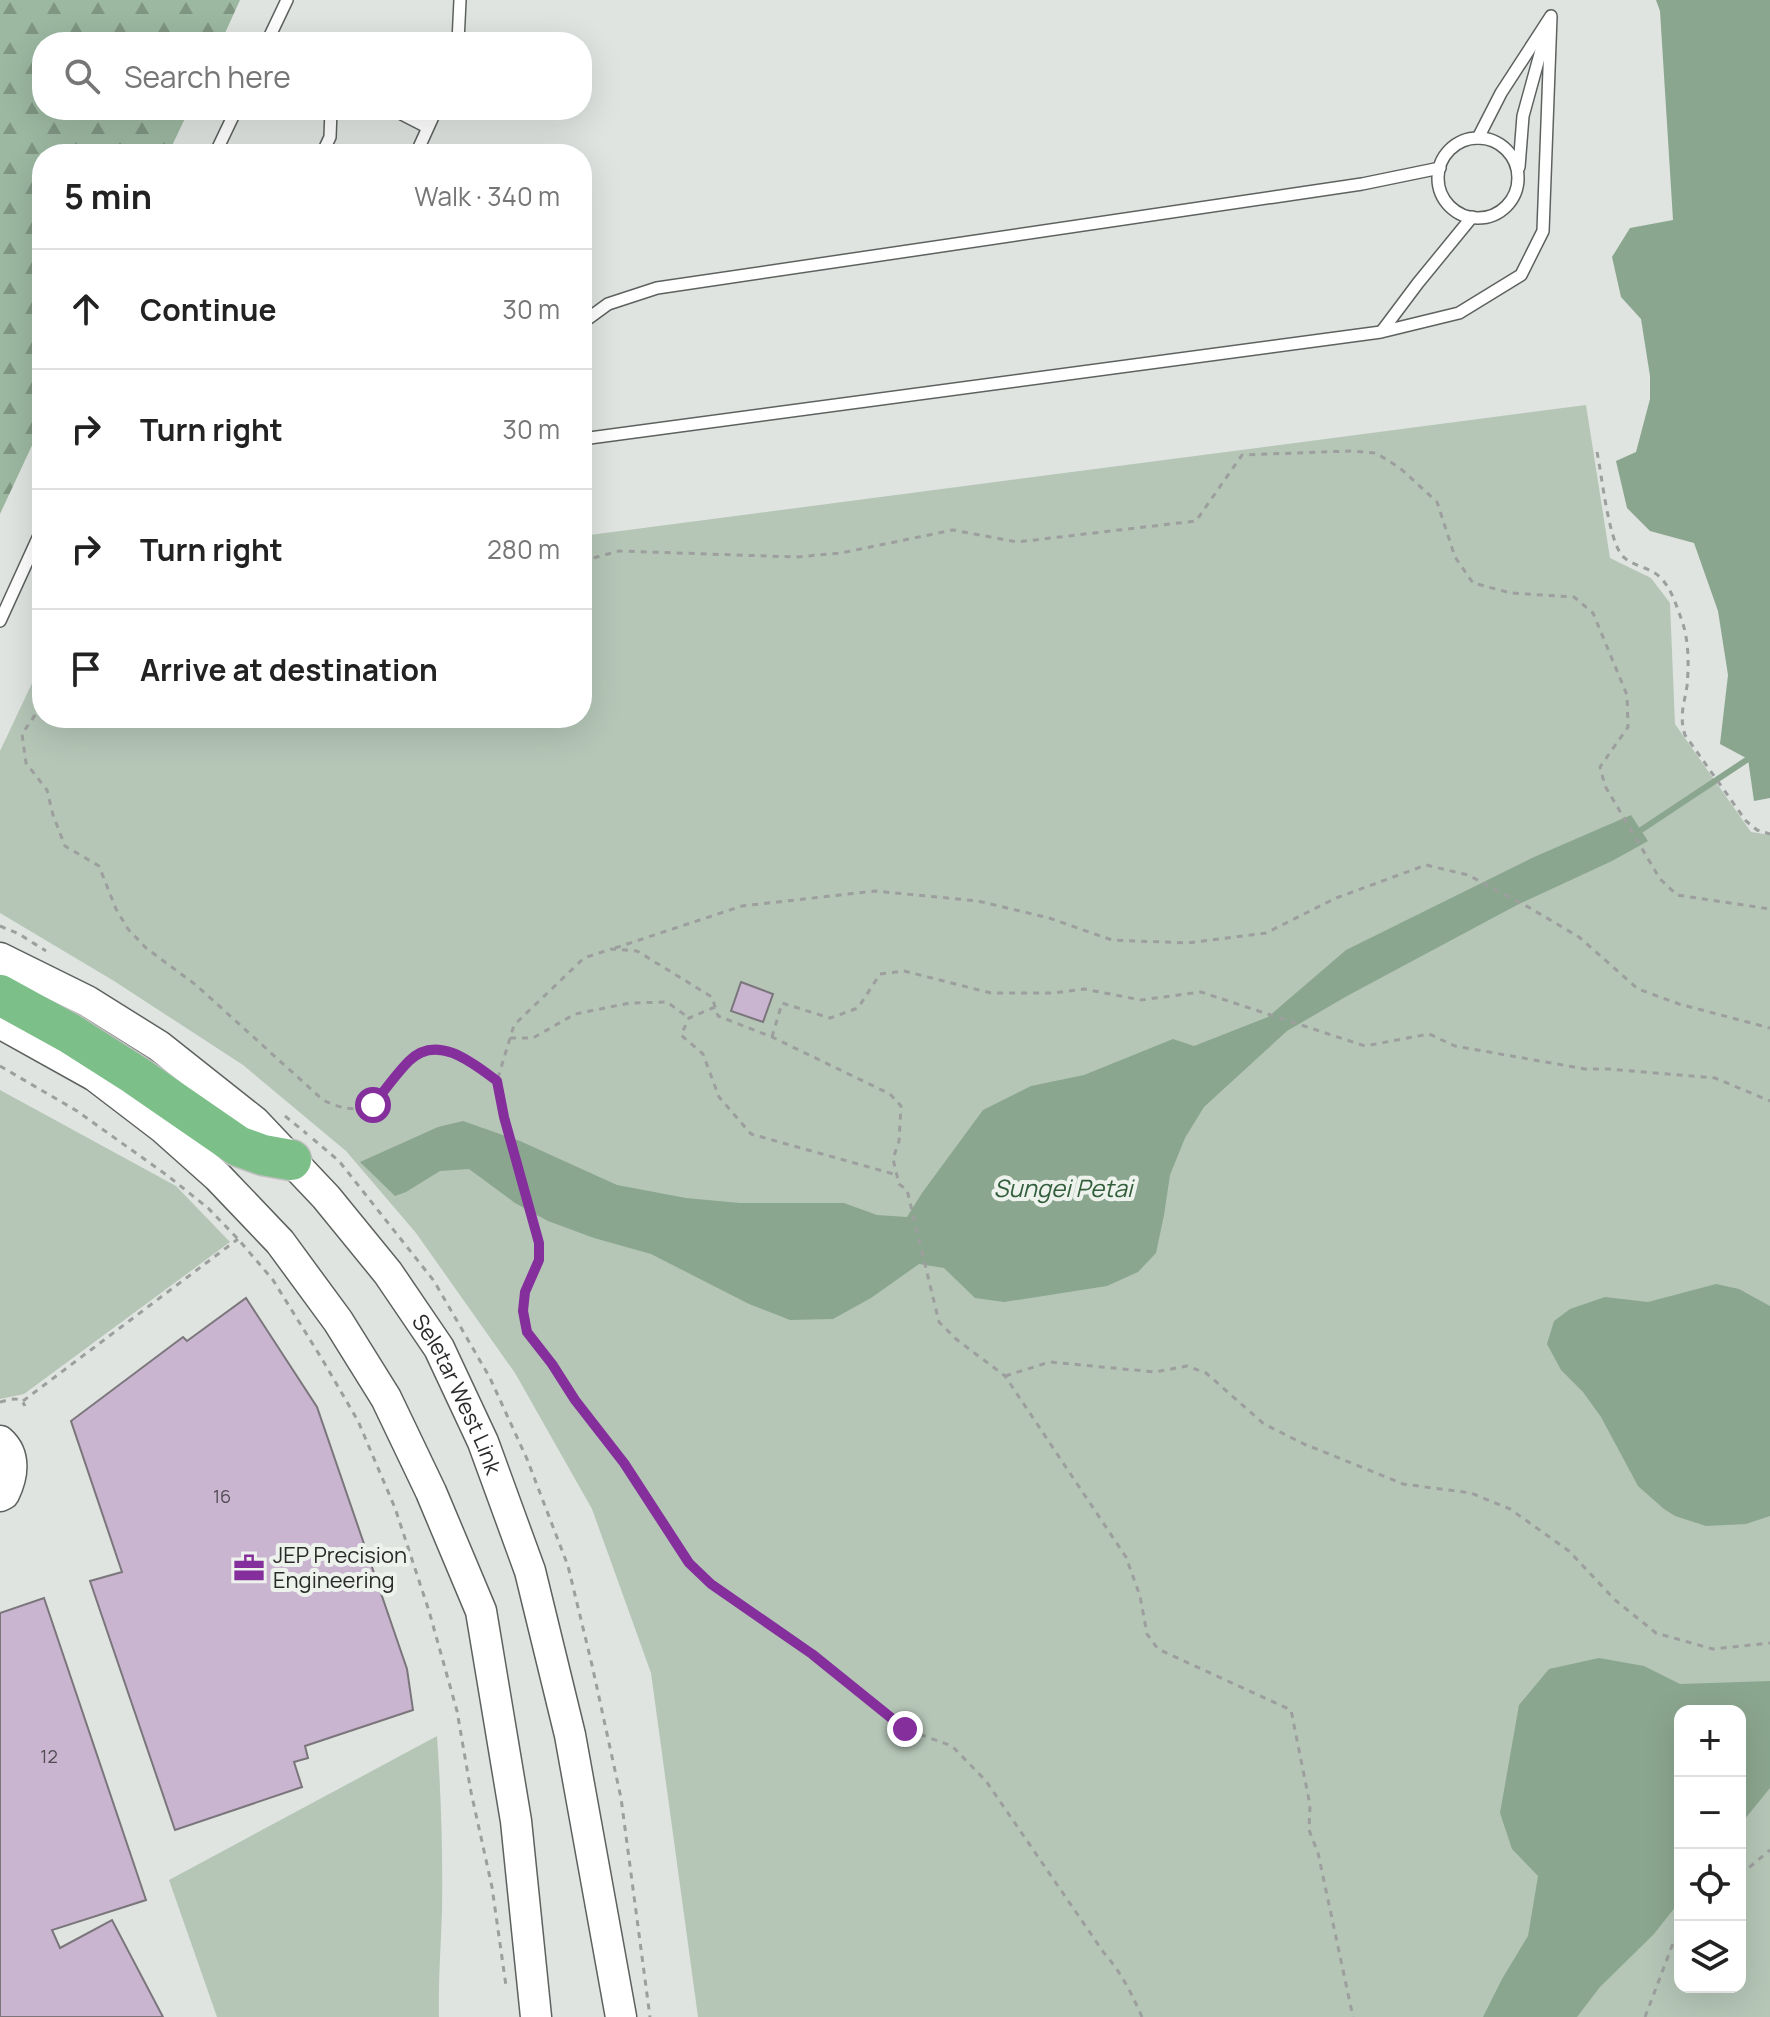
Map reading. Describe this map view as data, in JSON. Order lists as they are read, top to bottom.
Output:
{
  "streets": {
    "main road": ["Seletar West Link"]
  },
  "water": ["Sungei Petai"],
  "places": {
    "office": ["JEP Precision Engineering"]
  },
  "house_numbers": ["16", "12"],
  "page": {
    "search": "Search here",
    "heading": ["5 min", "Walk · 340 m"],
    "list": [
      ["Continue", "30 m"],
      ["Turn right", "30 m"],
      ["Turn right", "280 m"],
      "Arrive at destination"
    ],
    "map_buttons": ["+", "−"]
  }
}
